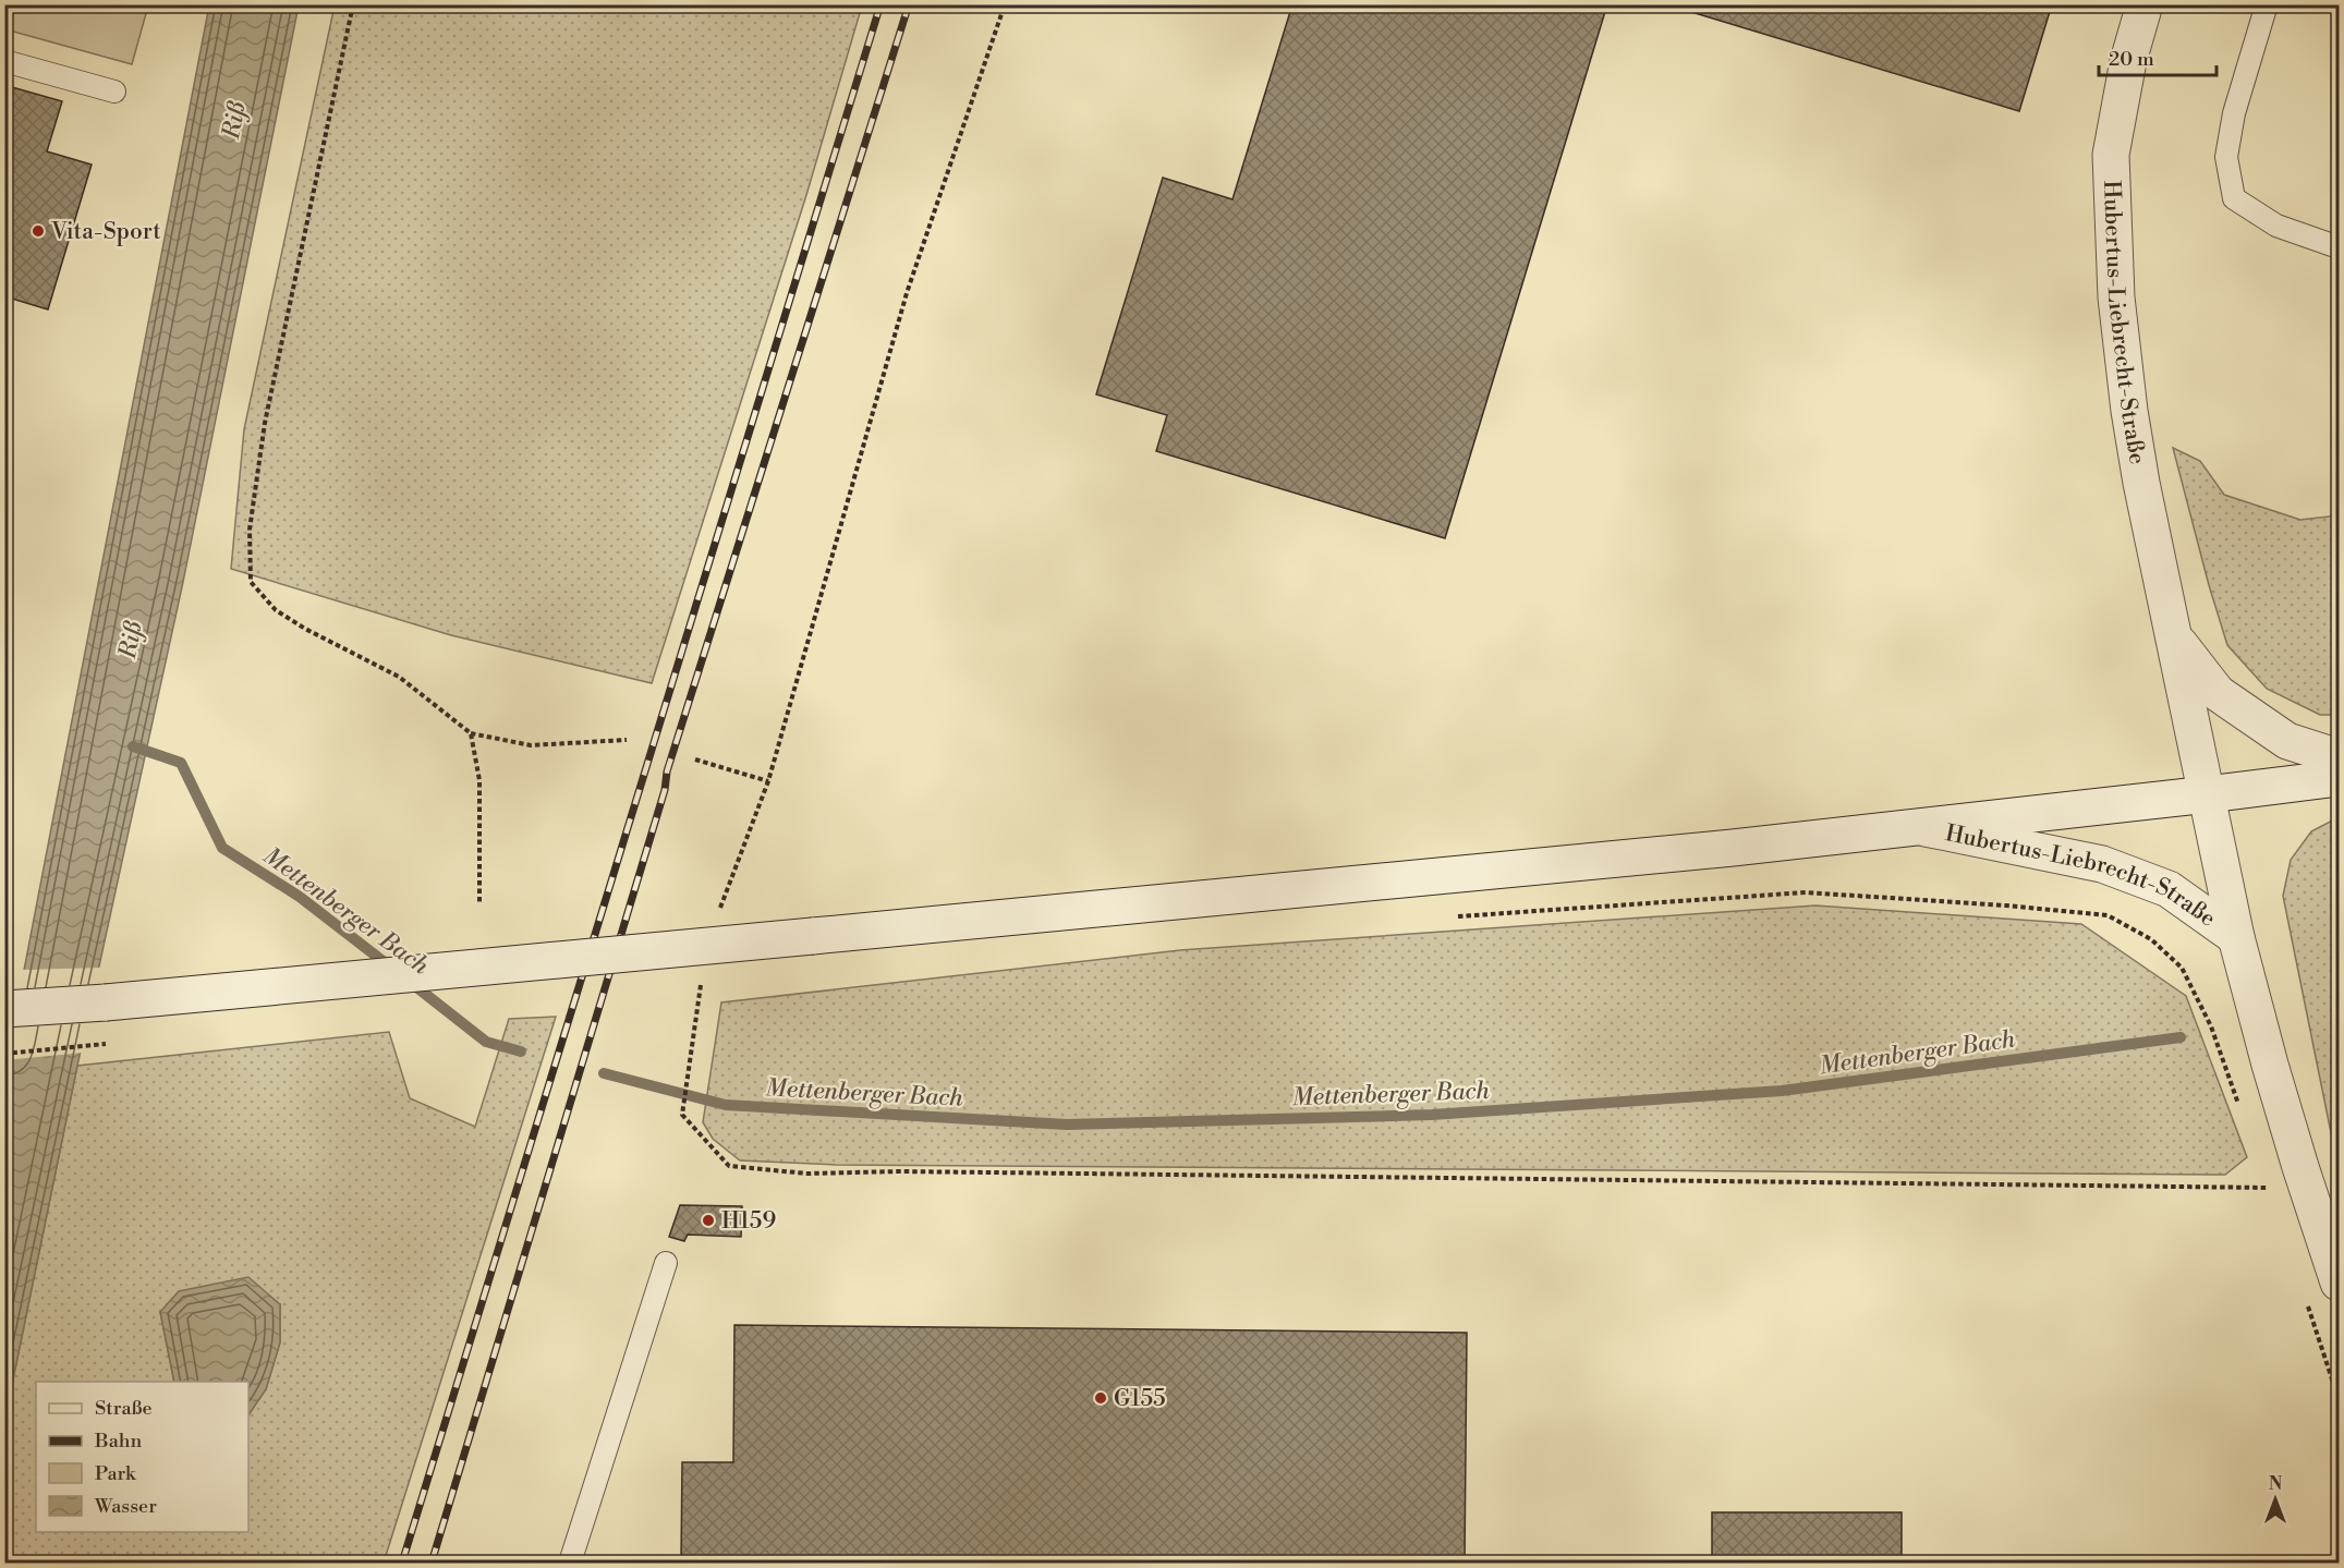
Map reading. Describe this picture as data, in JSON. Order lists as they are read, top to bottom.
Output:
{
  "streets": {
    "main road": ["Hubertus-Liebrecht-Straße"]
  },
  "water": ["Riß", "Mettenberger Bach"],
  "places": ["Vita-Sport", "H159", "G155"],
  "legend": [
    "Straße",
    "Bahn",
    "Park",
    "Wasser"
  ],
  "scale_bar": "20 m",
  "north": "top"
}
